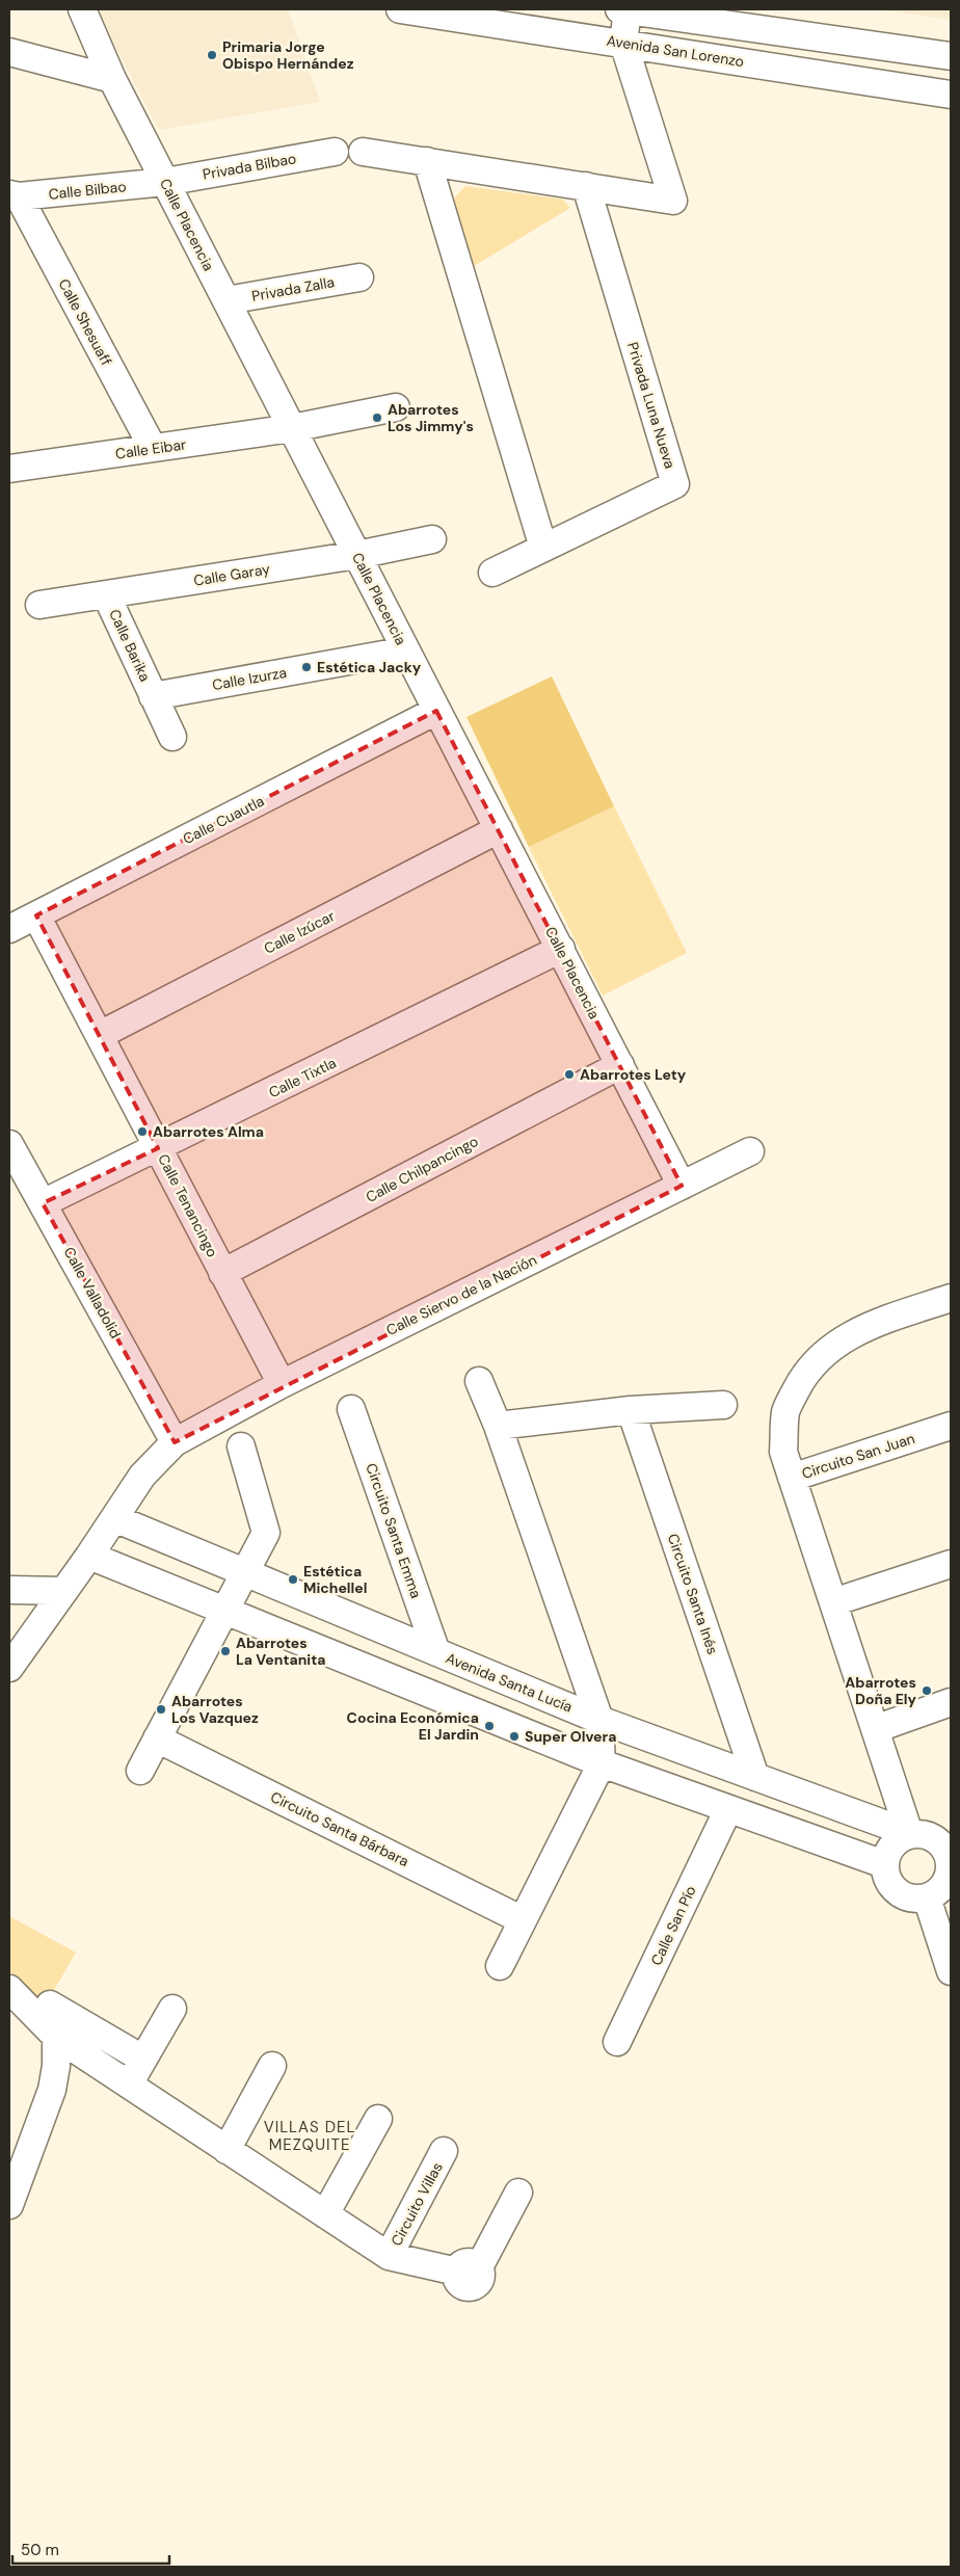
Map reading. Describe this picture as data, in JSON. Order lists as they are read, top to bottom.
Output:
{
  "streets": {
    "street": [
      "Avenida San Lorenzo",
      "Privada Bilbao",
      "Calle Bilbao",
      "Calle Placencia",
      "Privada Zalla",
      "Calle Shesuaff",
      "Privada Luna Nueva",
      "Calle Eibar",
      "Calle Garay",
      "Calle Barika",
      "Calle Izurza",
      "Calle Cuautla",
      "Calle Izúcar",
      "Calle Tixtla",
      "Calle Chilpancingo",
      "Calle Tenancingo",
      "Calle Valladolid",
      "Calle Siervo de la Nación",
      "Circuito San Juan",
      "Circuito Santa Emma",
      "Circuito Santa Inés",
      "Avenida Santa Lucía",
      "Circuito Santa Bárbara",
      "Calle San Pío",
      "Circuito Villas"
    ]
  },
  "crossings": [
    ["Privada Bilbao", "Calle Bilbao"],
    ["Privada Bilbao", "Calle Placencia"],
    ["Calle Bilbao", "Calle Placencia"],
    ["Calle Bilbao", "Calle Shesuaff"],
    ["Calle Placencia", "Privada Zalla"],
    ["Calle Placencia", "Calle Eibar"],
    ["Calle Placencia", "Calle Garay"],
    ["Calle Placencia", "Calle Izurza"],
    ["Calle Placencia", "Calle Cuautla"],
    ["Calle Placencia", "Calle Izúcar"],
    ["Calle Placencia", "Calle Tixtla"],
    ["Calle Placencia", "Calle Chilpancingo"],
    ["Calle Placencia", "Calle Siervo de la Nación"],
    ["Calle Shesuaff", "Calle Eibar"],
    ["Calle Garay", "Calle Barika"],
    ["Calle Barika", "Calle Izurza"],
    ["Calle Cuautla", "Calle Tenancingo"],
    ["Calle Izúcar", "Calle Tenancingo"],
    ["Calle Tixtla", "Calle Tenancingo"],
    ["Calle Tixtla", "Calle Valladolid"],
    ["Calle Chilpancingo", "Calle Tenancingo"],
    ["Calle Tenancingo", "Calle Siervo de la Nación"],
    ["Calle Valladolid", "Calle Siervo de la Nación"],
    ["Calle Siervo de la Nación", "Avenida Santa Lucía"],
    ["Circuito Santa Emma", "Avenida Santa Lucía"],
    ["Circuito Santa Inés", "Avenida Santa Lucía"]
  ],
  "districts": ["VILLAS DEL MEZQUITE"],
  "places": [
    "Primaria Jorge Obispo Hernández",
    "Abarrotes Los Jimmy's",
    "Estética Jacky",
    "Abarrotes Lety",
    "Abarrotes Alma",
    "Estética Michellel",
    "Abarrotes La Ventanita",
    "Abarrotes Doña Ely",
    "Abarrotes Los Vazquez",
    "Cocina Económica El Jardin",
    "Super Olvera"
  ],
  "scale_bar": "50 m"
}
